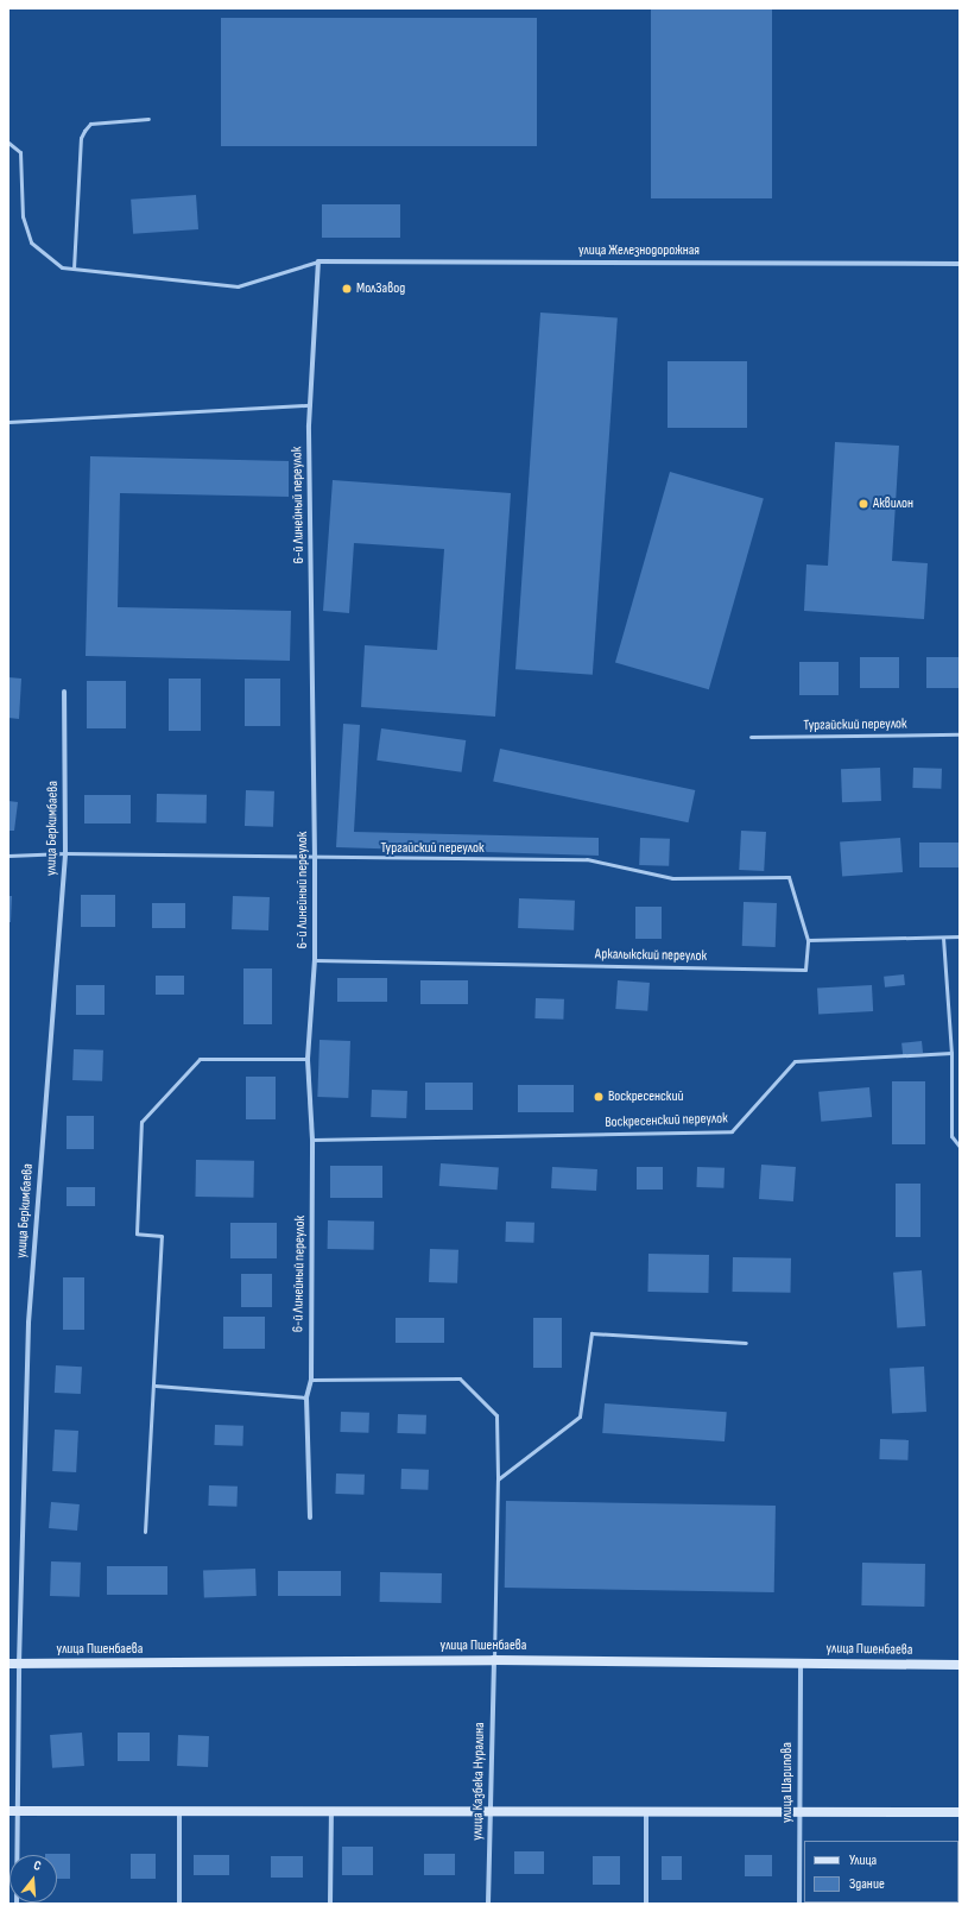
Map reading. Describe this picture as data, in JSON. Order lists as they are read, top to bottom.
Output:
{
  "streets": {
    "street": [
      "улица Железнодорожная",
      "6-й Линейный переулок",
      "улица Беркимбаева",
      "улица Пшенбаева",
      "улица Казбека Нуралина",
      "улица Шарипова"
    ],
    "lane": ["Тургайский переулок", "Аркалыкский переулок", "Воскресенский переулок"]
  },
  "crossings": [
    ["улица Железнодорожная", "6-й Линейный переулок"],
    ["6-й Линейный переулок", "Тургайский переулок"],
    ["6-й Линейный переулок", "Аркалыкский переулок"],
    ["6-й Линейный переулок", "Воскресенский переулок"],
    ["Тургайский переулок", "улица Беркимбаева"],
    ["Тургайский переулок", "Аркалыкский переулок"],
    ["улица Беркимбаева", "улица Пшенбаева"],
    ["улица Пшенбаева", "улица Казбека Нуралина"],
    ["улица Пшенбаева", "улица Шарипова"]
  ],
  "places": ["МолЗавод", "Аквилон", "Воскресенский"],
  "legend": ["Улица", "Здание"],
  "north": "top"
}
